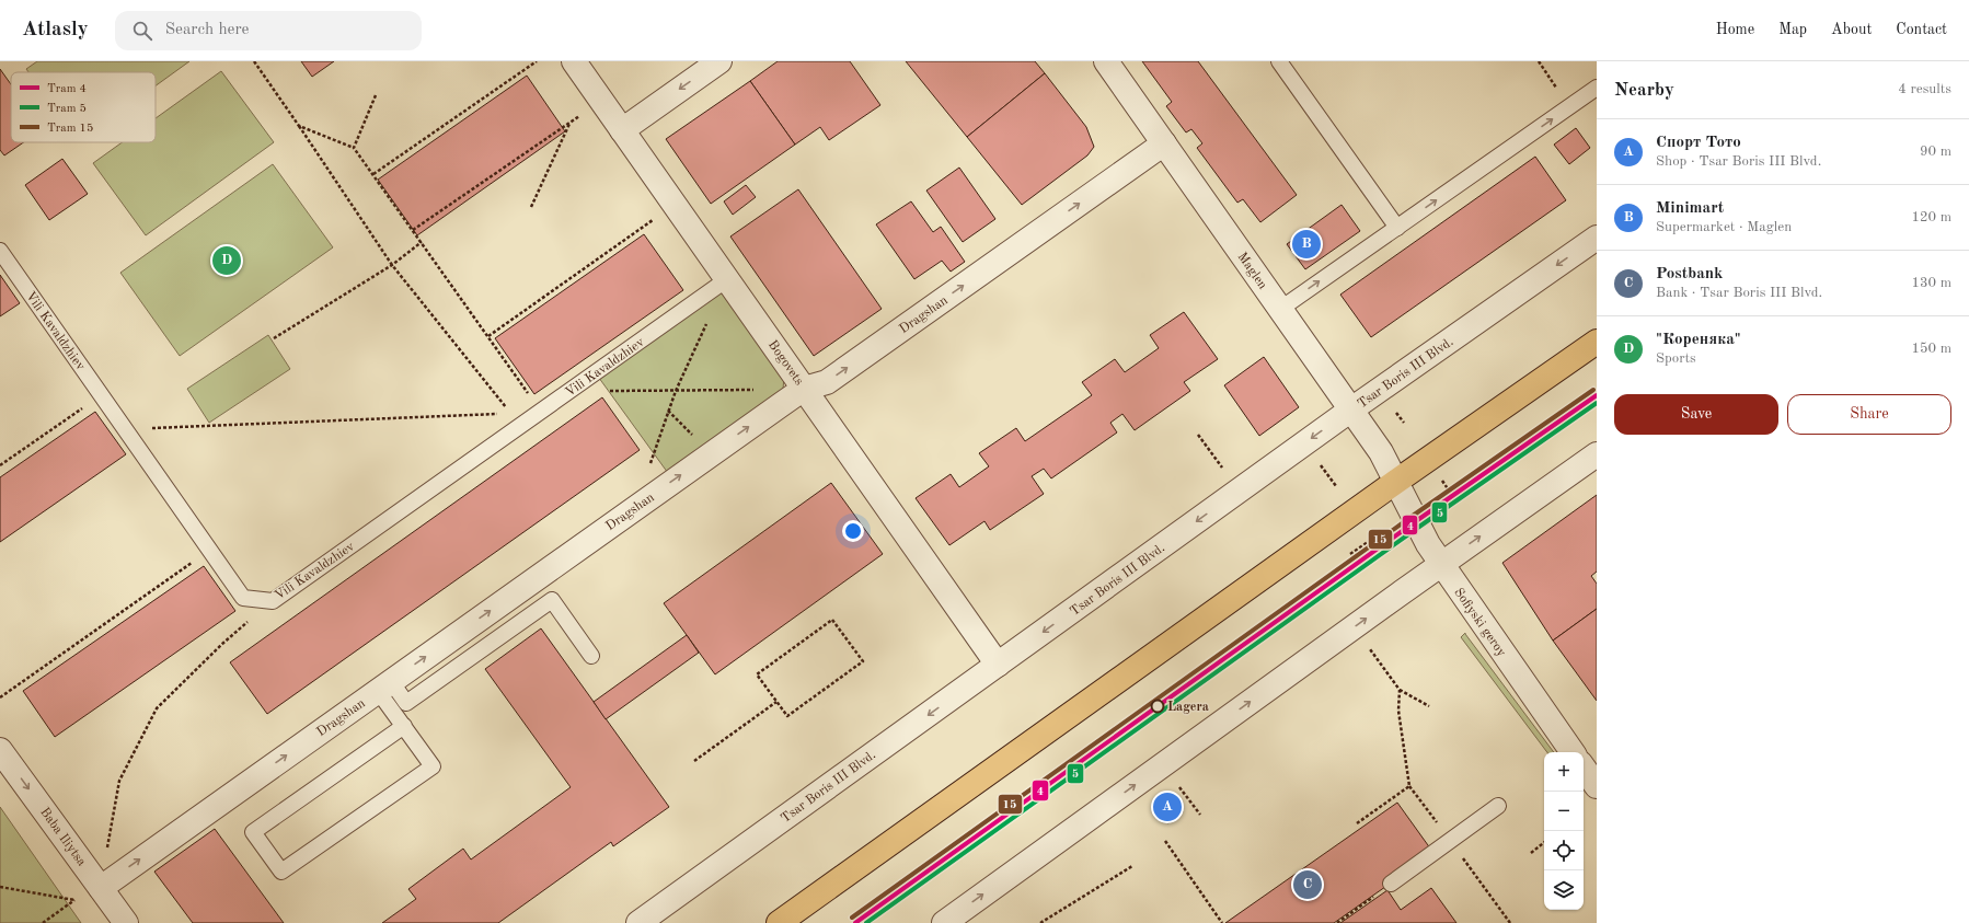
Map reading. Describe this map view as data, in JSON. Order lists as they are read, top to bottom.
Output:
{
  "streets": {
    "street": [
      "Maglen",
      "Dragshan",
      "Bogovets",
      "Tsar Boris III Blvd.",
      "Sofiyski geroy",
      "Baba Iliytsa"
    ],
    "lane": ["Vili Kavaldzhiev"]
  },
  "crossings": [
    ["Maglen", "Dragshan"],
    ["Maglen", "Tsar Boris III Blvd."],
    ["Maglen", "Sofiyski geroy"],
    ["Dragshan", "Bogovets"],
    ["Dragshan", "Baba Iliytsa"],
    ["Vili Kavaldzhiev", "Bogovets"],
    ["Bogovets", "Tsar Boris III Blvd."]
  ],
  "one_way": ["Dragshan", "Baba Iliytsa"],
  "places": ["Lagera"],
  "lines": ["tram line 15", "tram line 4", "tram line 5"],
  "legend": ["Tram 4", "Tram 5", "Tram 15"],
  "page": {
    "header": "Atlasly",
    "search": "Search here",
    "nav": [
      "Home",
      "Map",
      "About",
      "Contact"
    ],
    "heading": ["Nearby", "4 results"],
    "list": [
      {
        "mark": "A",
        "name": "Спорт Тото",
        "note": "Shop · Tsar Boris III Blvd.",
        "value": "90 m"
      },
      {
        "mark": "B",
        "name": "Minimart",
        "note": "Supermarket · Maglen",
        "value": "120 m"
      },
      {
        "mark": "C",
        "name": "Postbank",
        "note": "Bank · Tsar Boris III Blvd.",
        "value": "130 m"
      },
      {
        "mark": "D",
        "name": "\"Кореняка\"",
        "note": "Sports",
        "value": "150 m"
      }
    ],
    "pins": [
      "B",
      "D",
      "A",
      "C"
    ],
    "buttons": ["Save", "Share"],
    "map_buttons": ["+", "−"]
  }
}
